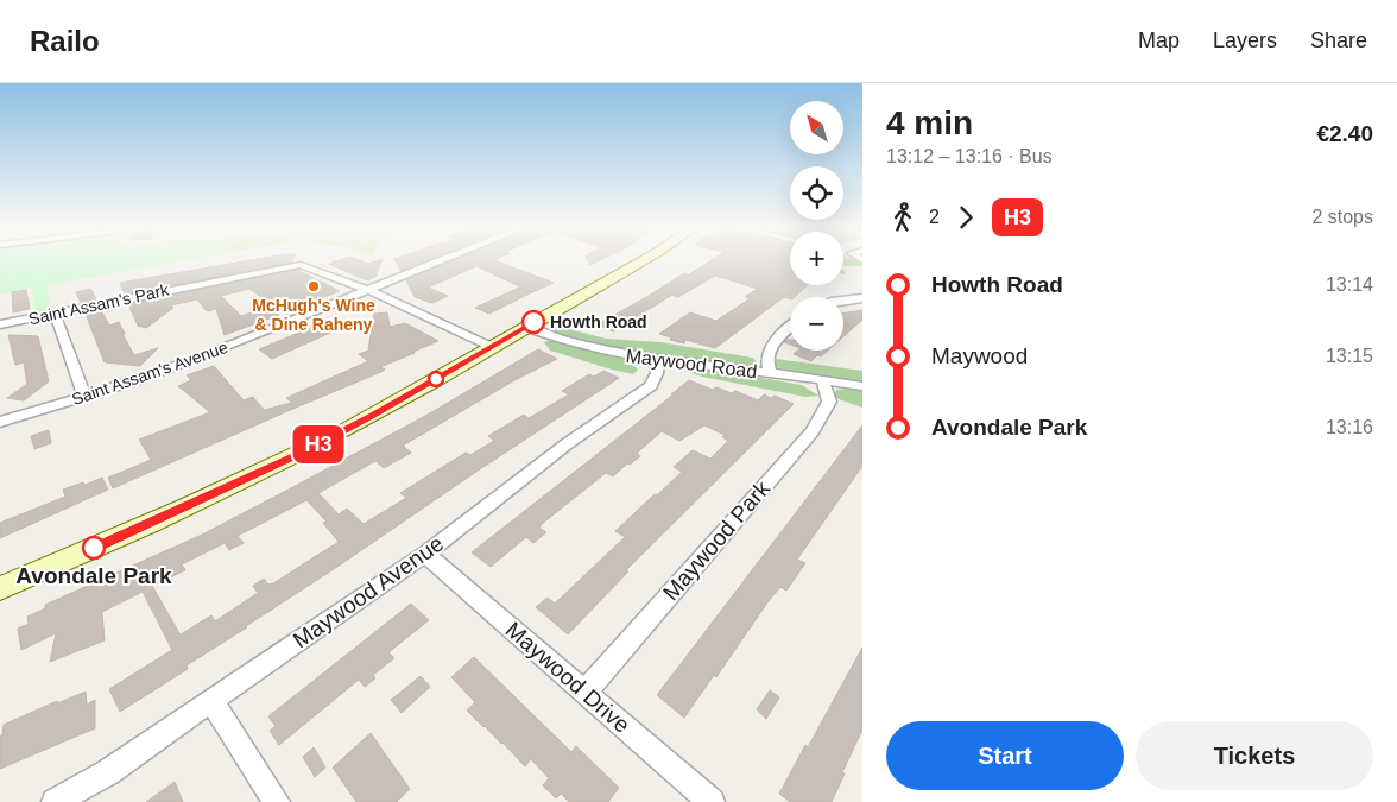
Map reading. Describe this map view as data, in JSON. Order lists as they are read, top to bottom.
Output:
{
  "streets": {
    "street": [
      "Saint Assam's Park",
      "Maywood Road",
      "Saint Assam's Avenue",
      "Maywood Park",
      "Maywood Avenue",
      "Maywood Drive"
    ]
  },
  "crossings": [
    ["Saint Assam's Park", "Saint Assam's Avenue"],
    ["Maywood Road", "Maywood Park"],
    ["Maywood Road", "Maywood Avenue"],
    ["Maywood Park", "Maywood Drive"],
    ["Maywood Avenue", "Maywood Drive"]
  ],
  "places": ["McHugh's Wine & Dine Raheny", "Howth Road", "Avondale Park"],
  "lines": ["bus line H3"],
  "north": "top left",
  "page": {
    "header": "Railo",
    "nav": ["Map", "Layers", "Share"],
    "on_map": "H3",
    "heading": ["4 min", "13:12 – 13:16 · Bus", "€2.40"],
    "map_buttons": ["+", "−"],
    "legs": ["2", "H3", "2 stops"],
    "list": [
      {
        "name": "Howth Road",
        "value": "13:14"
      },
      {
        "name": "Maywood",
        "value": "13:15"
      },
      {
        "name": "Avondale Park",
        "value": "13:16"
      }
    ],
    "buttons": ["Start", "Tickets"]
  }
}
